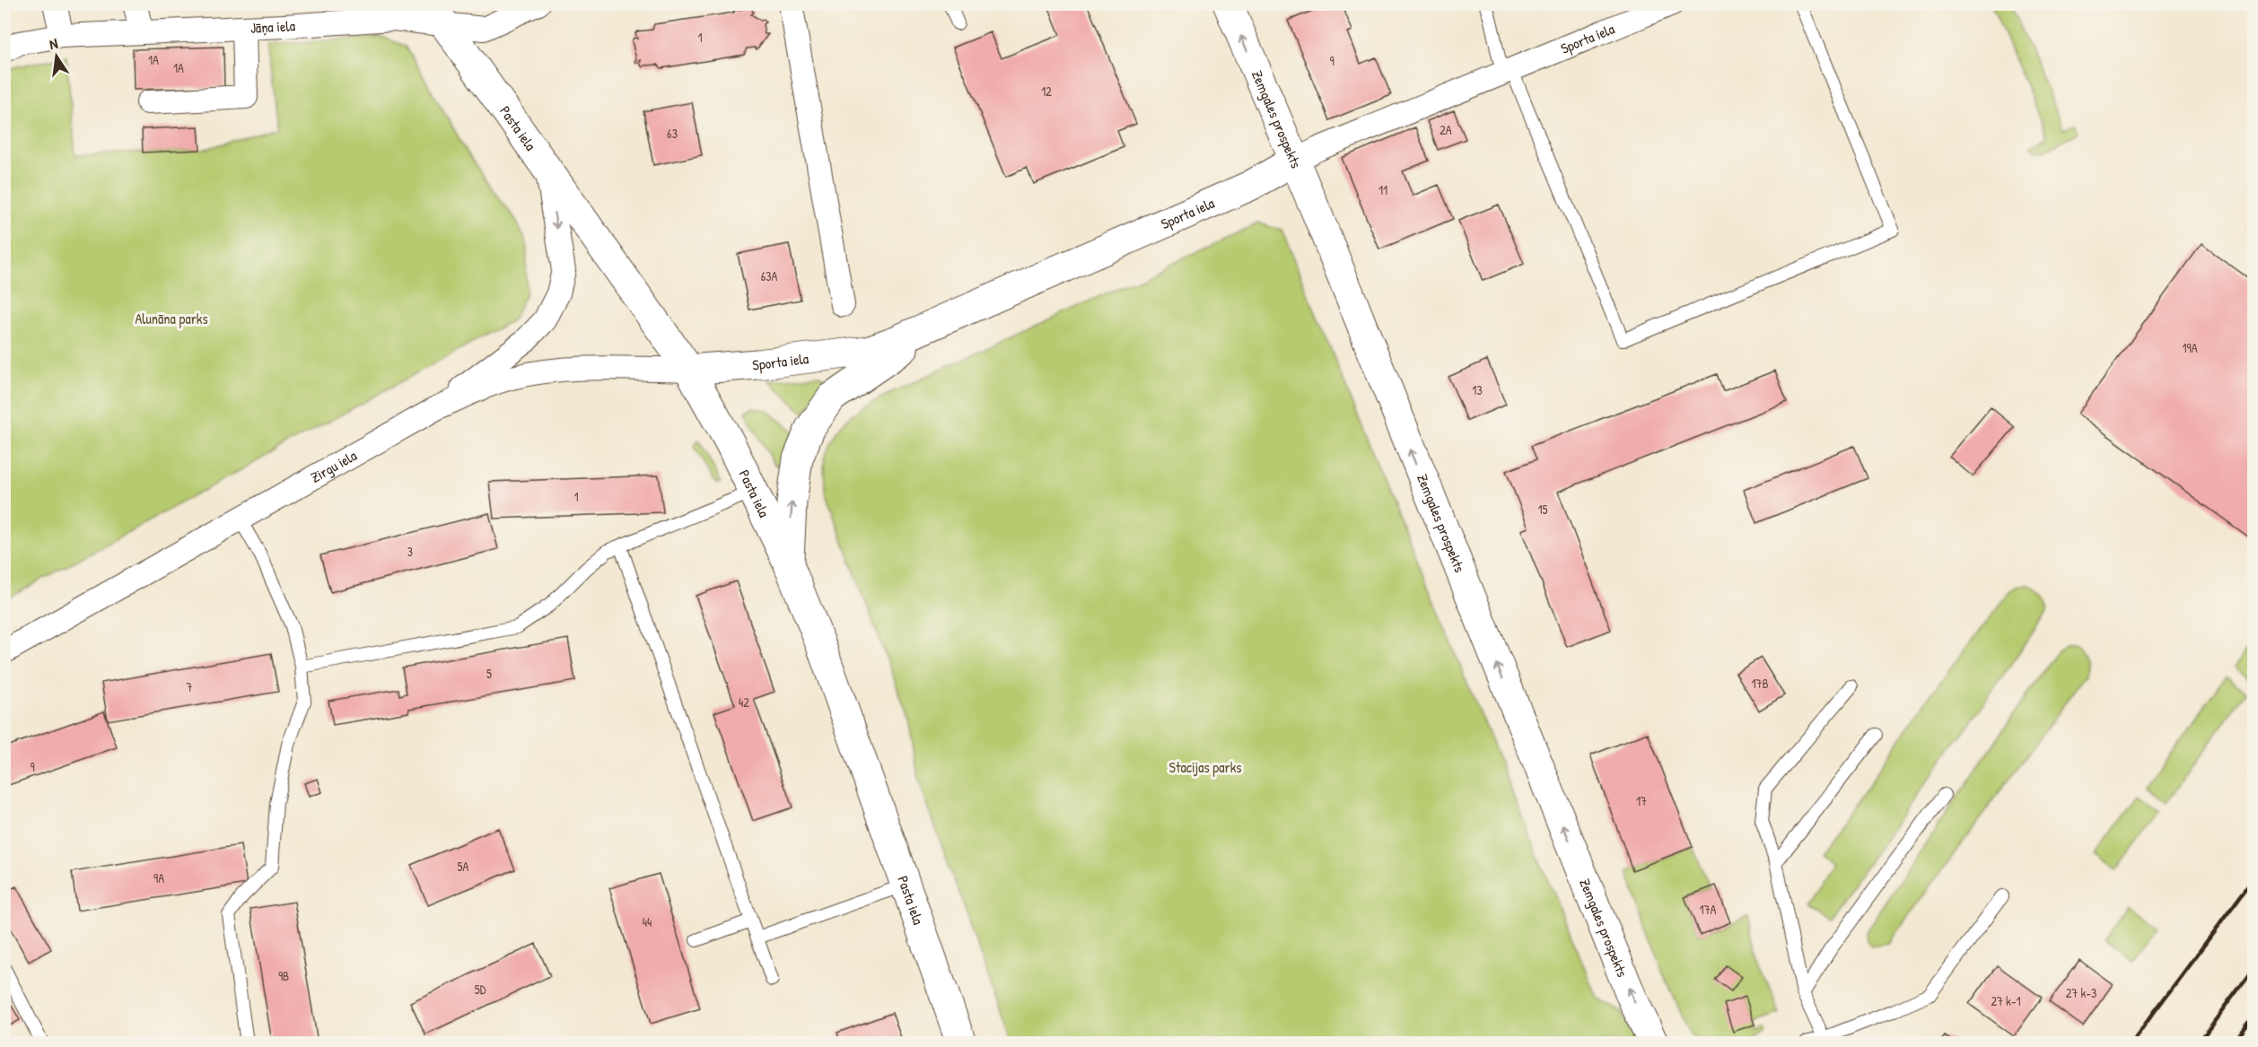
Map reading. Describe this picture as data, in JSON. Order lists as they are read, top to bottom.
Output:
{
  "streets": {
    "main road": ["Sporta iela", "Zemgales prospekts", "Pasta iela"],
    "street": ["Jāņa iela", "Zirgu iela"]
  },
  "crossings": [
    ["Jāņa iela", "Pasta iela"],
    ["Sporta iela", "Zemgales prospekts"],
    ["Sporta iela", "Pasta iela"],
    ["Sporta iela", "Zirgu iela"],
    ["Pasta iela", "Zirgu iela"]
  ],
  "one_way": ["Zemgales prospekts"],
  "parks": ["Alunāna parks", "Stacijas parks"],
  "house_numbers": [
    "1",
    "1A",
    "9",
    "1A",
    "12",
    "2A",
    "63",
    "11",
    "63A",
    "19A",
    "13",
    "1",
    "15",
    "3",
    "5",
    "17B",
    "7",
    "42",
    "9",
    "17",
    "5A",
    "9A",
    "17A",
    "44",
    "9B",
    "5D",
    "27 k-3",
    "27 k-1"
  ],
  "north": "top"
}
